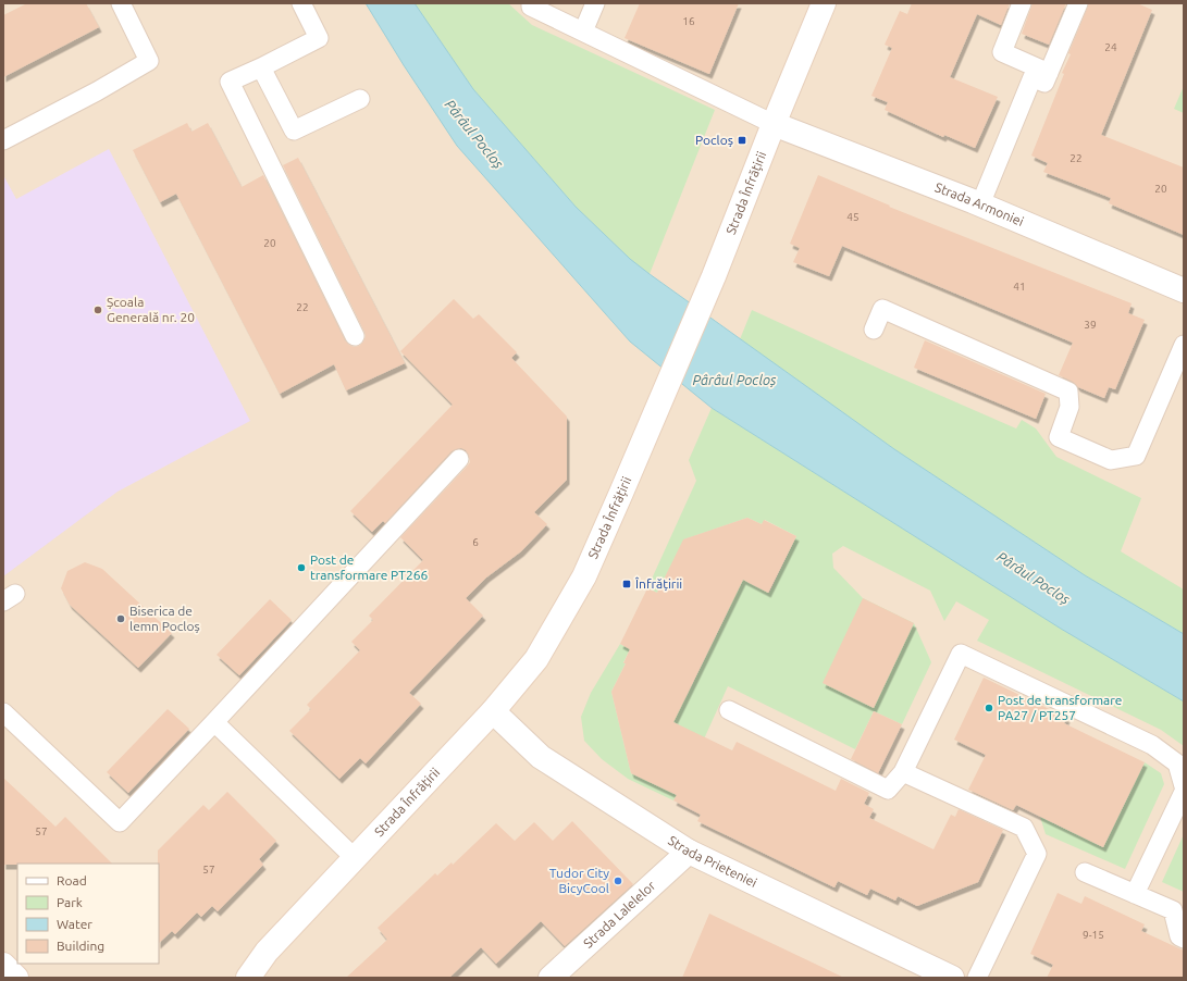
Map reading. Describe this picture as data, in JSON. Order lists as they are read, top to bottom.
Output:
{
  "streets": {
    "street": [
      "Strada Înfrățirii",
      "Strada Armoniei",
      "Strada Prieteniei",
      "Strada Lalelelor"
    ]
  },
  "crossings": [
    ["Strada Înfrățirii", "Strada Armoniei"],
    ["Strada Înfrățirii", "Strada Prieteniei"],
    ["Strada Prieteniei", "Strada Lalelelor"]
  ],
  "water": ["Pârâul Pocloș"],
  "places": {
    "transit": ["Pocloș", "Înfrățirii"],
    "other": [
      "Școala Generală nr. 20",
      "Post de transformare PT266",
      "Biserica de lemn Pocloș",
      "Post de transformare PA27 / PT257",
      "Tudor City BicyCool"
    ]
  },
  "house_numbers": [
    "16",
    "24",
    "22",
    "20",
    "45",
    "20",
    "41",
    "22",
    "39",
    "6",
    "57",
    "57",
    "9-15"
  ],
  "legend": [
    "Road",
    "Park",
    "Water",
    "Building"
  ]
}
